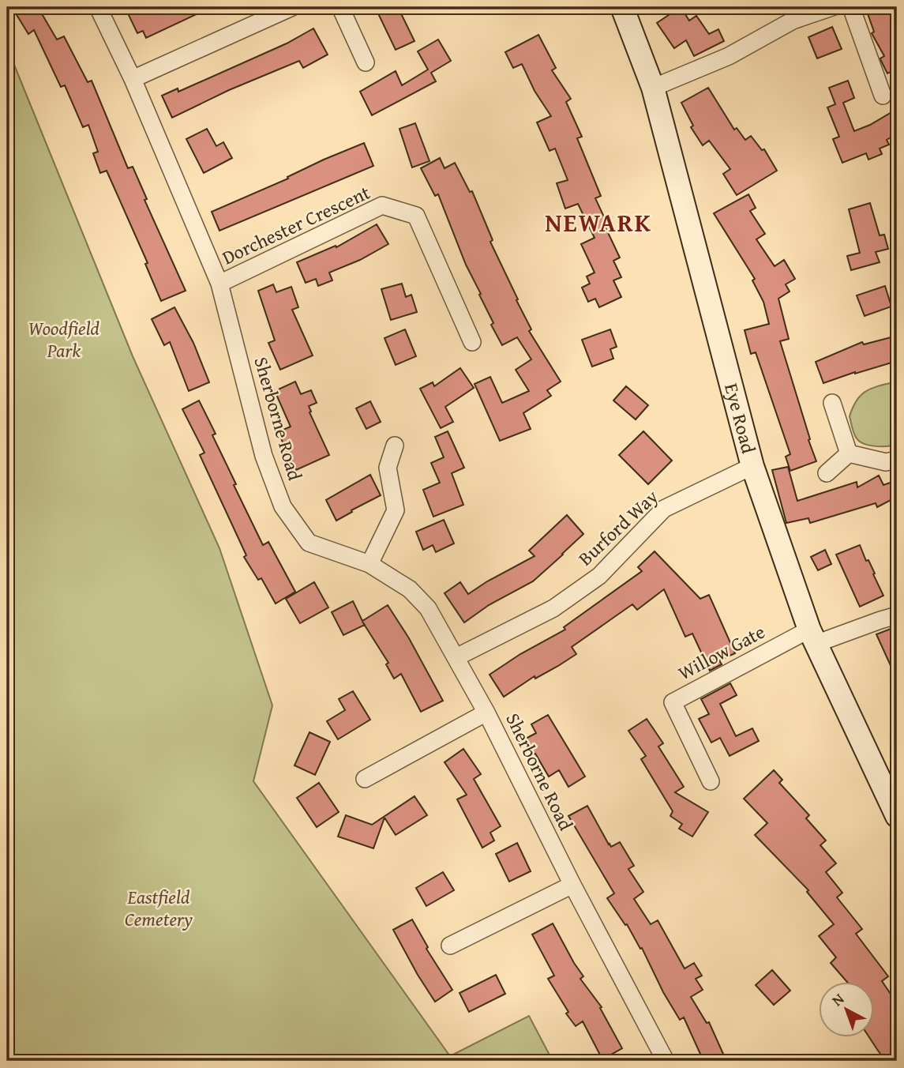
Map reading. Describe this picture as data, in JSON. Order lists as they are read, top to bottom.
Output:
{
  "streets": {
    "street": [
      "Dorchester Crescent",
      "Eye Road",
      "Sherborne Road",
      "Burford Way",
      "Willow Gate"
    ]
  },
  "crossings": [
    ["Dorchester Crescent", "Sherborne Road"],
    ["Eye Road", "Burford Way"],
    ["Eye Road", "Willow Gate"],
    ["Sherborne Road", "Burford Way"]
  ],
  "districts": ["NEWARK"],
  "parks": ["Woodfield Park", "Eastfield Cemetery"],
  "north": "top left"
}
